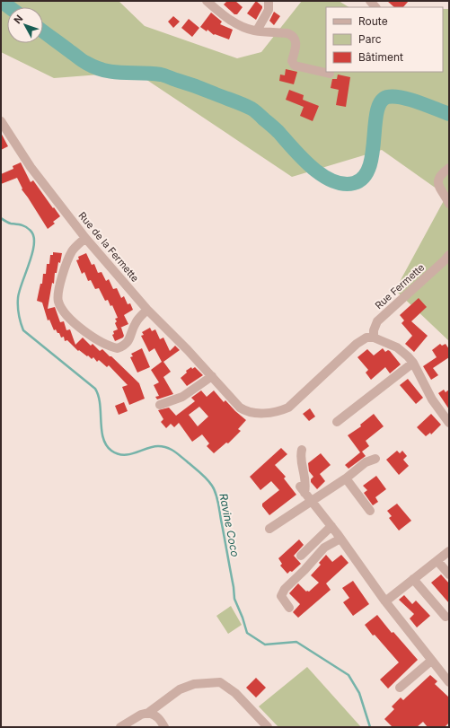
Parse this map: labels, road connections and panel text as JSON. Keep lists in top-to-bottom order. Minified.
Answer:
{"streets":{"street":["Rue de la Fermette","Rue Fermette"]},"crossings":[["Rue de la Fermette","Rue Fermette"]],"water":["Ravine Coco"],"legend":["Route","Parc","Bâtiment"],"north":"top left"}
